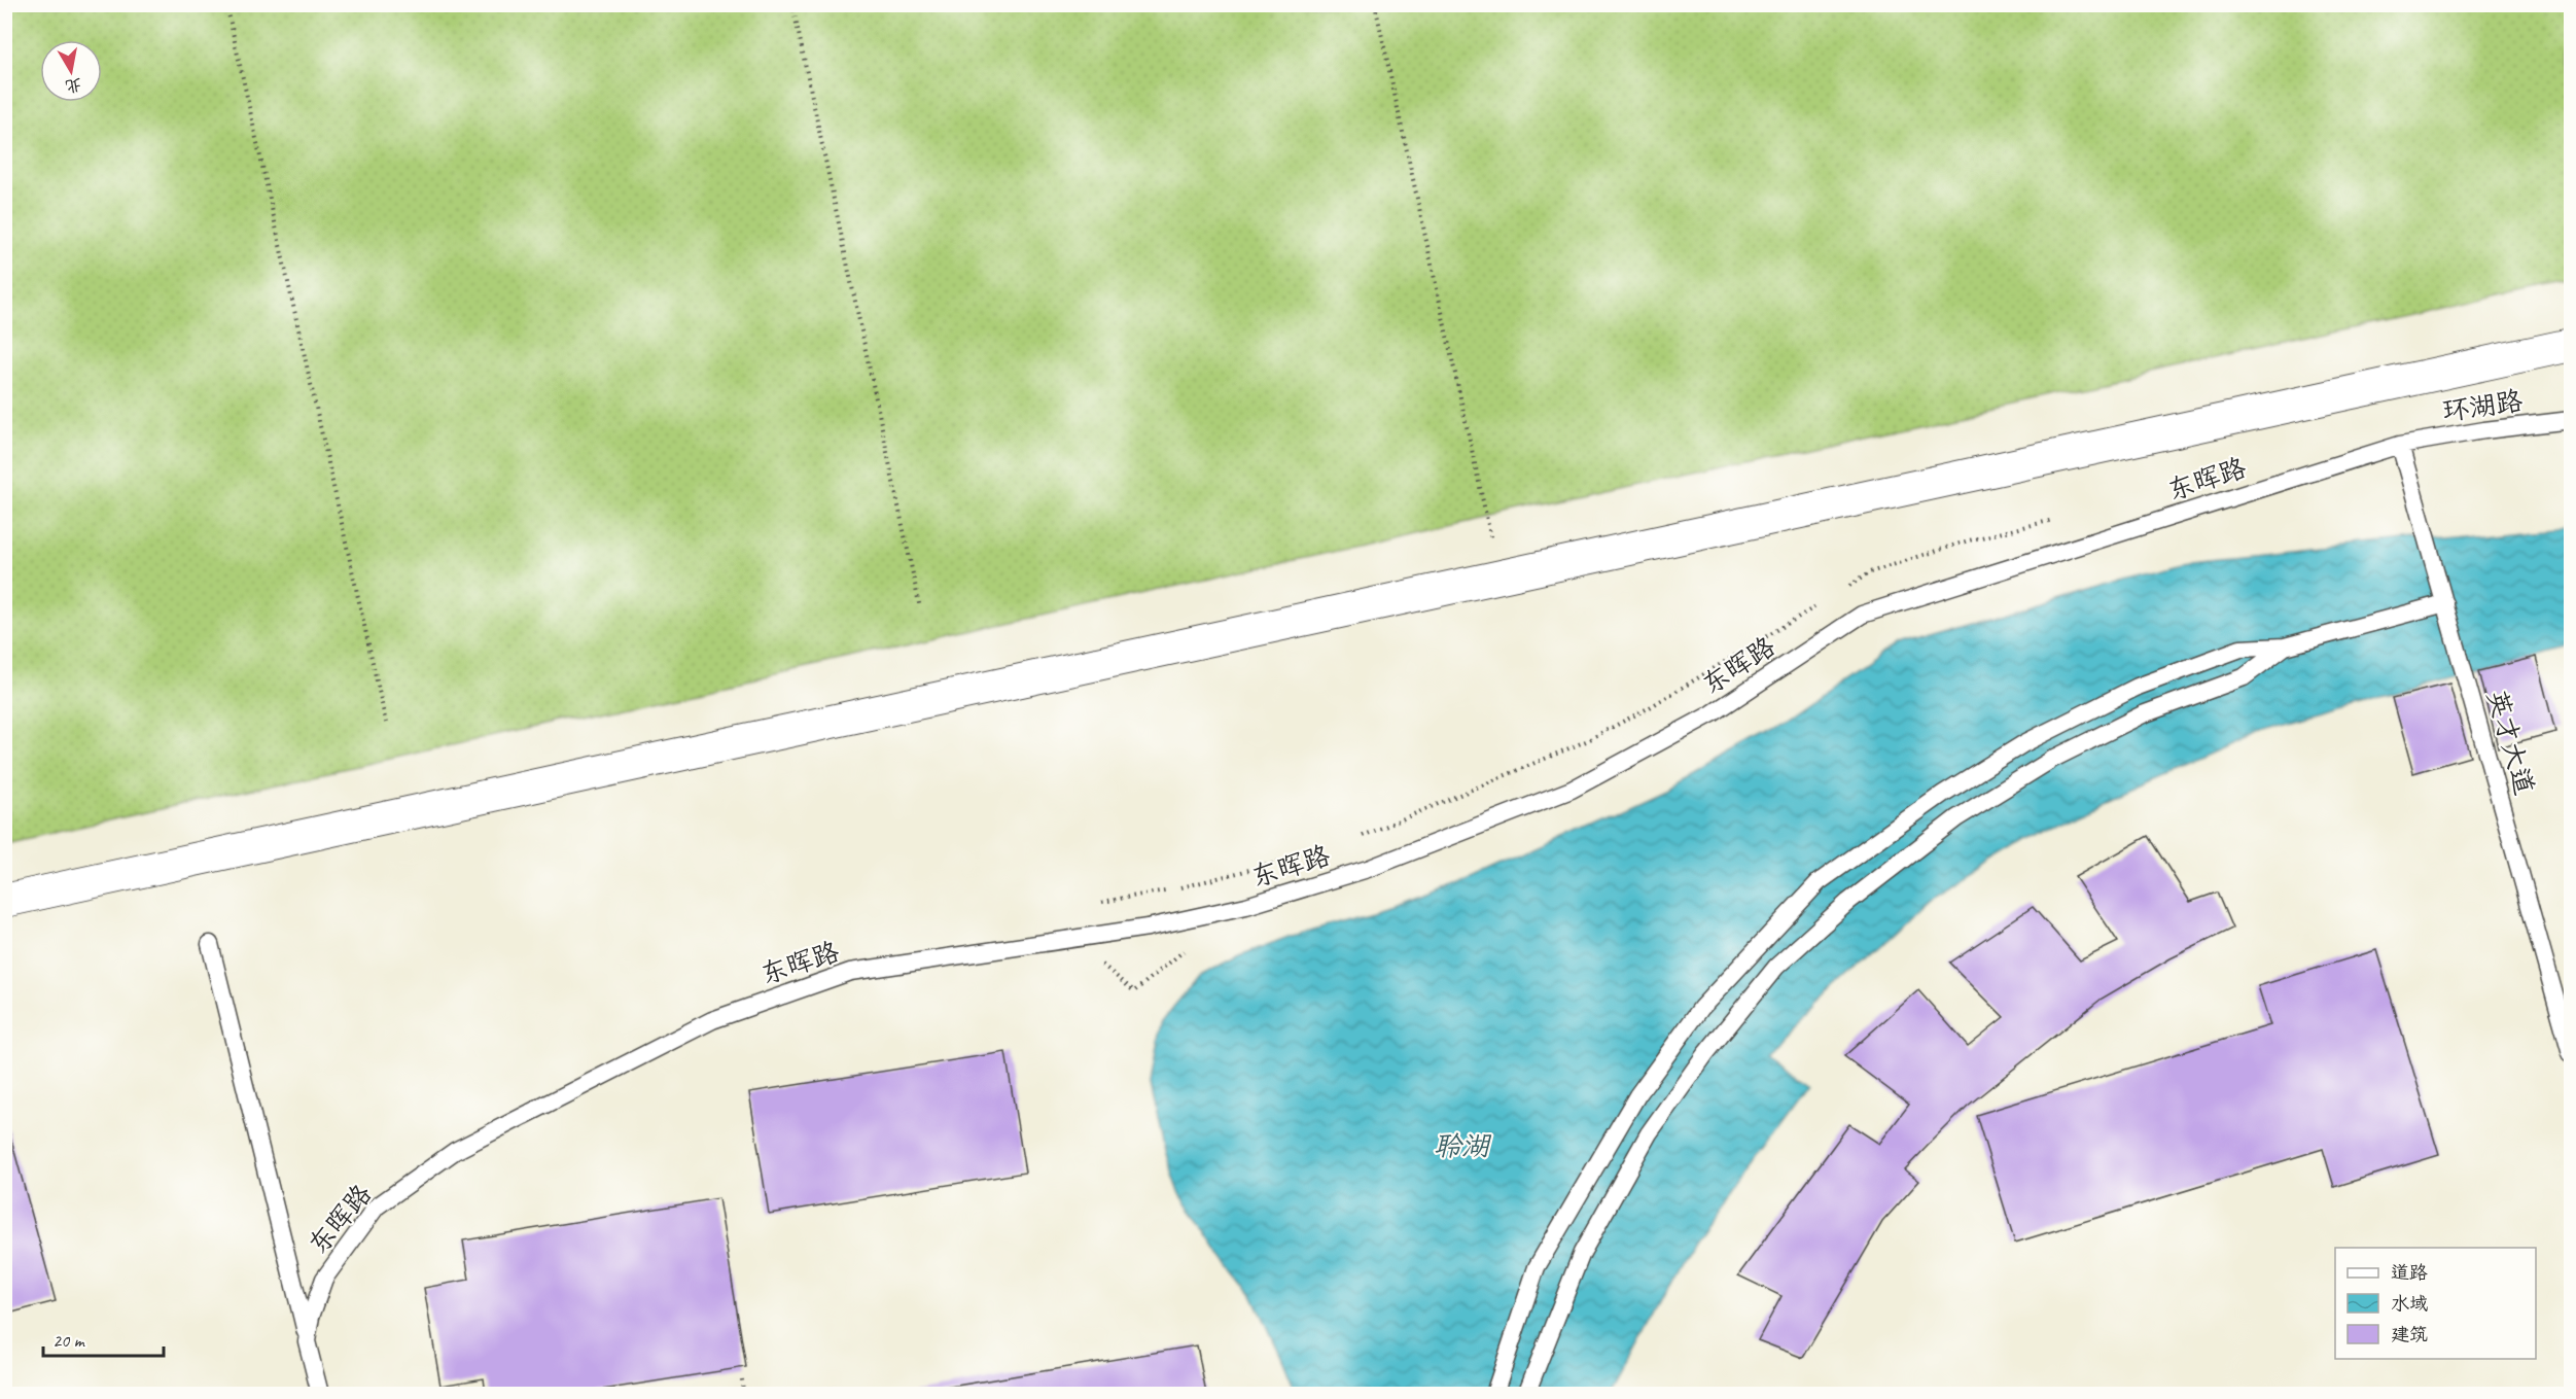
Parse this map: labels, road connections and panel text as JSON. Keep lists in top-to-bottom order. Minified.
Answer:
{"streets":{"lane":["环湖路","东晖路","英才大道"]},"crossings":[["环湖路","东晖路"],["环湖路","英才大道"],["东晖路","英才大道"]],"water":["聆湖"],"legend":["道路","水域","建筑"],"scale_bar":"20 m","north":"bottom"}
